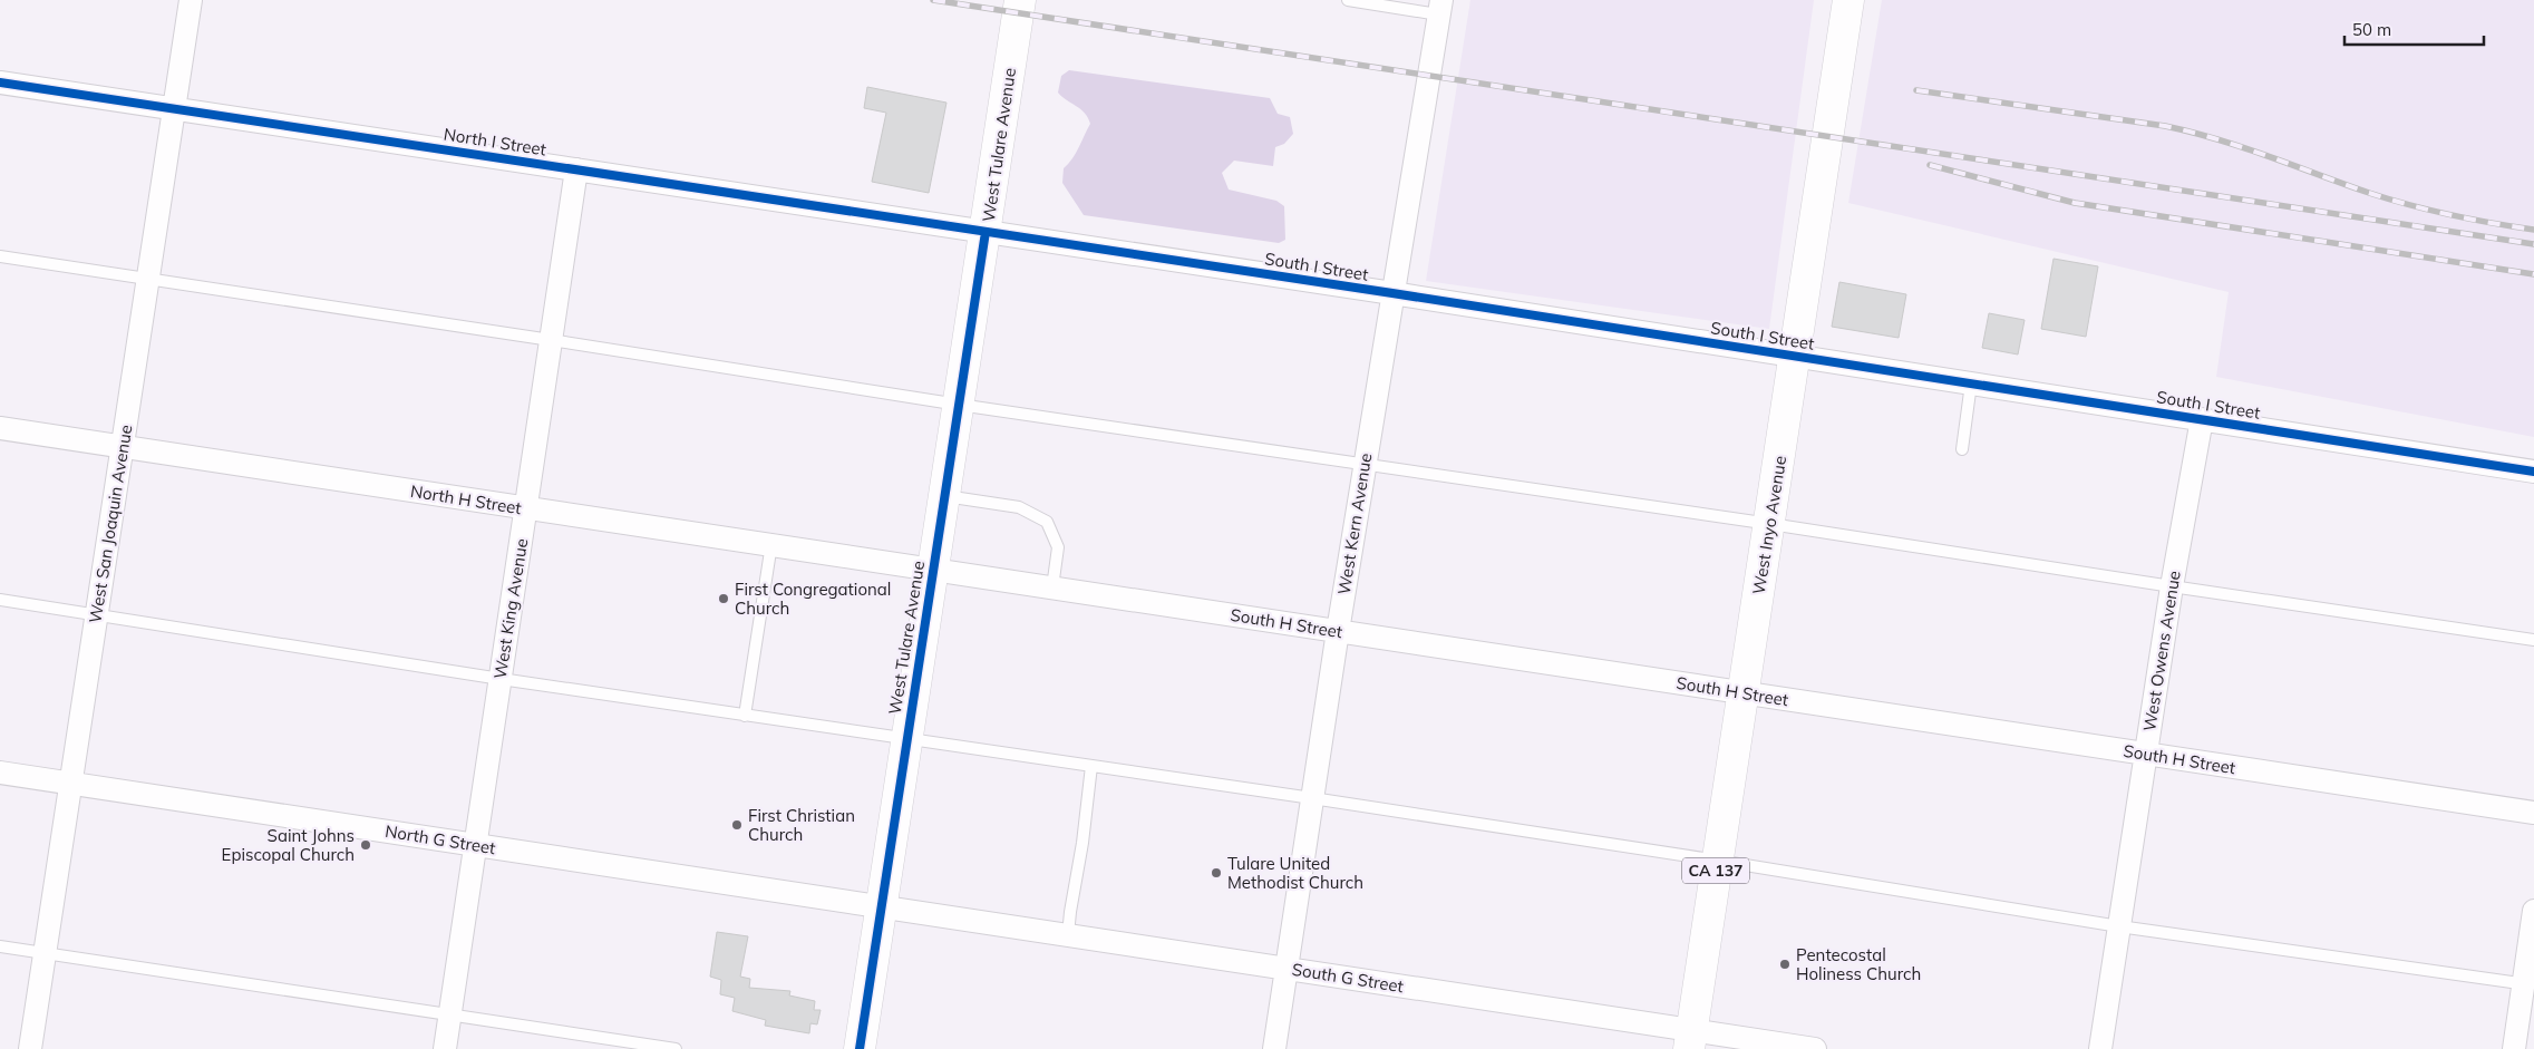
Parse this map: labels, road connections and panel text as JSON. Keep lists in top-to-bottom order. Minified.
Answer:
{"streets":{"main road":["West Tulare Avenue","West Inyo Avenue","CA 137"],"street":["North I Street","South I Street","North H Street","West San Joaquin Avenue","West Kern Avenue","West King Avenue","South H Street","West Owens Avenue","North G Street","South G Street"]},"crossings":[["North I Street","West Tulare Avenue"],["North I Street","South I Street"],["North I Street","West San Joaquin Avenue"],["North I Street","West King Avenue"],["West Tulare Avenue","South I Street"],["West Tulare Avenue","North H Street"],["West Tulare Avenue","South H Street"],["West Tulare Avenue","North G Street"],["West Tulare Avenue","South G Street"],["South I Street","West Kern Avenue"],["South I Street","West Inyo Avenue"],["South I Street","West Owens Avenue"],["North H Street","West San Joaquin Avenue"],["North H Street","West King Avenue"],["North H Street","South H Street"],["West San Joaquin Avenue","North G Street"],["West Kern Avenue","South H Street"],["West Kern Avenue","South G Street"],["West Inyo Avenue","South H Street"],["West Inyo Avenue","South G Street"],["West King Avenue","North G Street"],["South H Street","West Owens Avenue"],["North G Street","South G Street"]],"places":["First Congregational Church","First Christian Church","Saint Johns Episcopal Church","Tulare United Methodist Church","Pentecostal Holiness Church"],"scale_bar":"50 m"}
